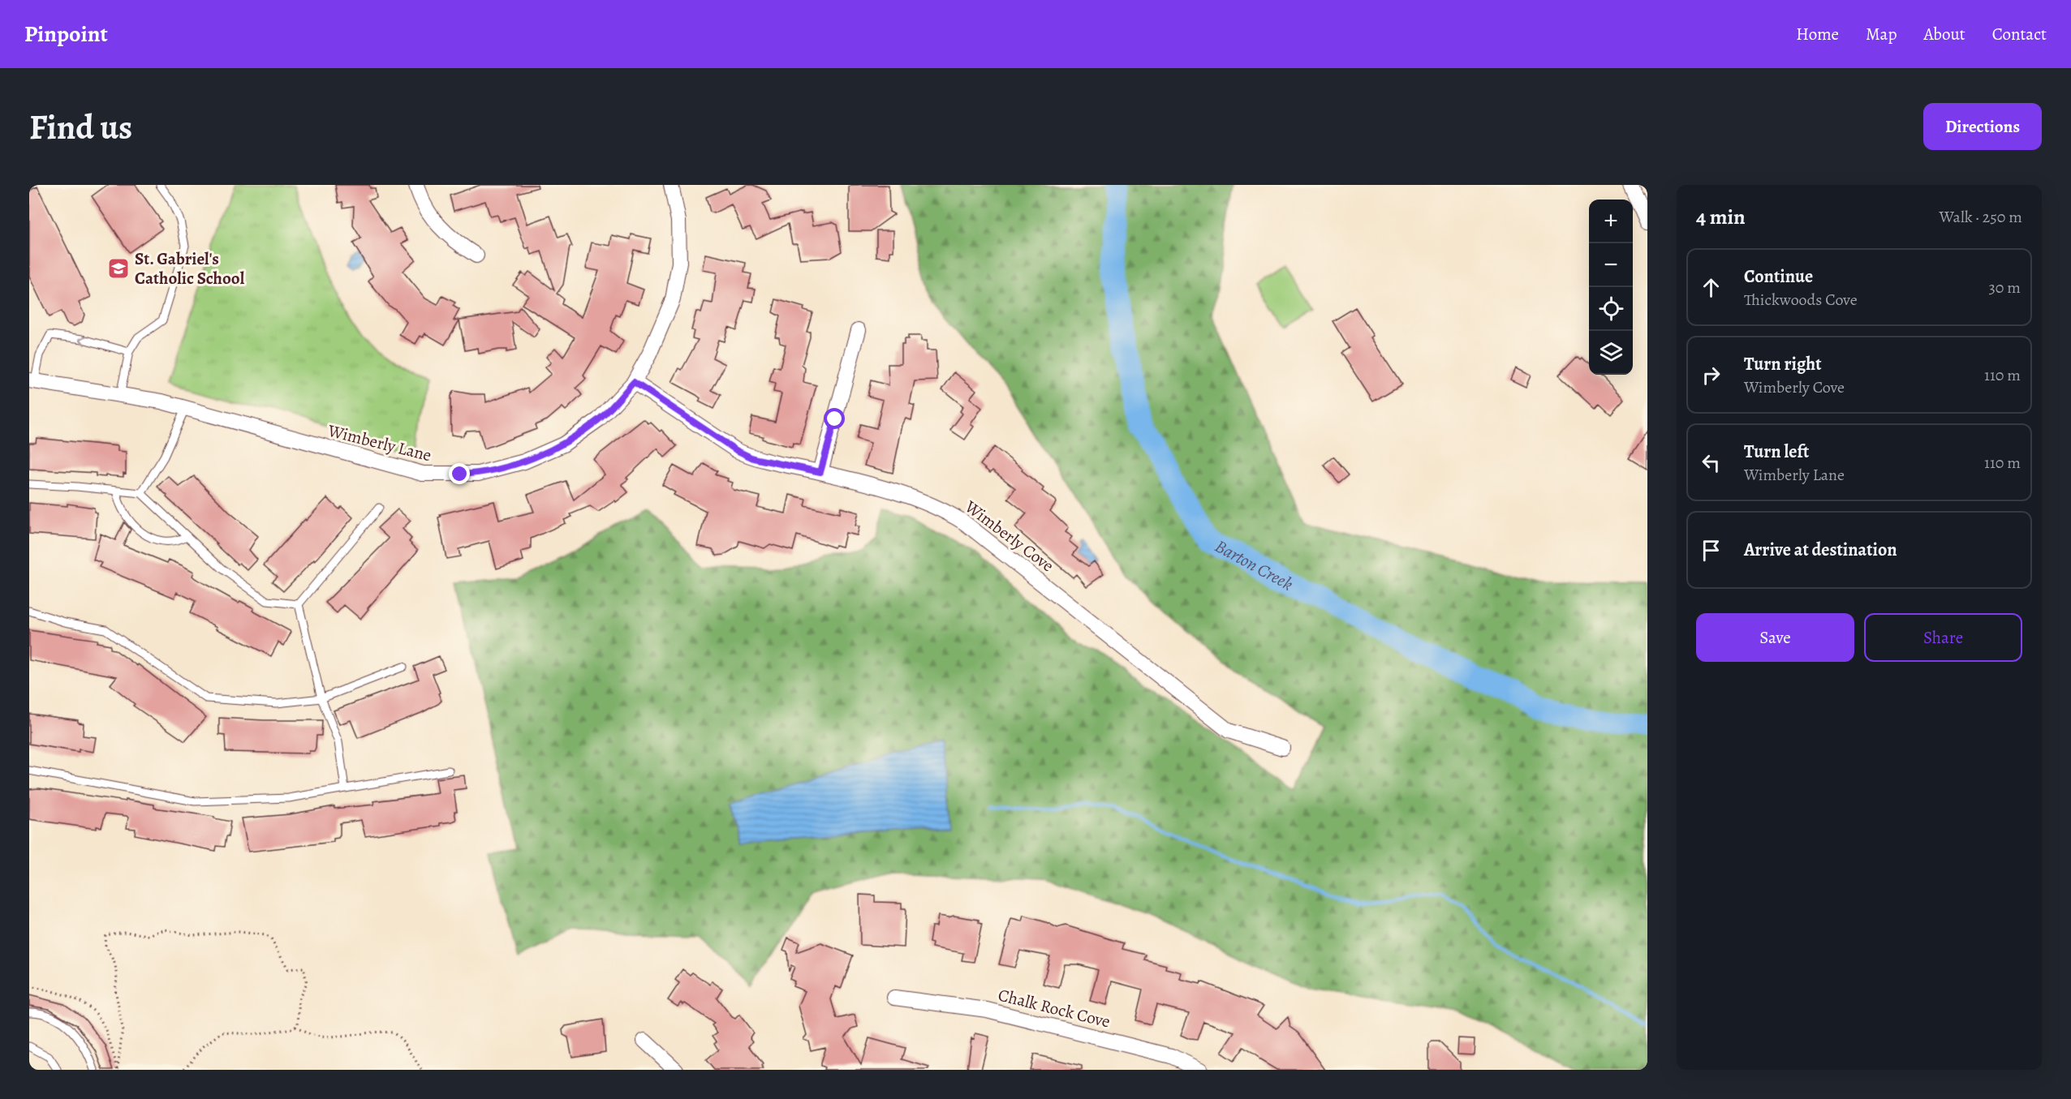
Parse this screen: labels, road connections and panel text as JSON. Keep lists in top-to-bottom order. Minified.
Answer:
{"streets":{"street":["Wimberly Lane","Wimberly Cove","Chalk Rock Cove"]},"crossings":[["Wimberly Lane","Wimberly Cove"]],"water":["Barton Creek"],"places":{"school or university":["St. Gabriel's Catholic School"]},"page":{"header":"Pinpoint","nav":["Home","Map","About","Contact"],"buttons":["Directions",["Save","Share"]],"title":"Find us","heading":["4 min","Walk · 250 m"],"map_buttons":["+","−"],"list":[["Continue","Thickwoods Cove","30 m"],["Turn right","Wimberly Cove","110 m"],["Turn left","Wimberly Lane","110 m"],"Arrive at destination"]}}
